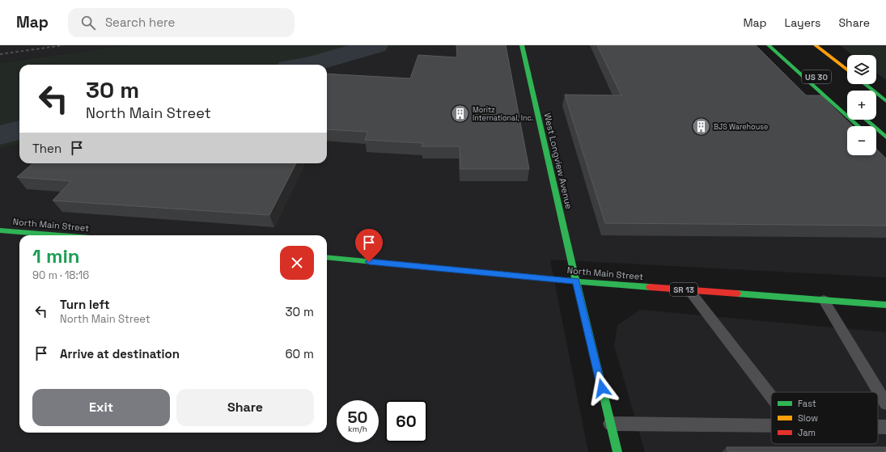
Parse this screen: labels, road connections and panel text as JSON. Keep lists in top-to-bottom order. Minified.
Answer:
{"streets":{"main road":["US 30","West Longview Avenue","North Main Street","SR 13"]},"crossings":[["West Longview Avenue","North Main Street"]],"places":{"building":["Moritz International, Inc.","BJS Warehouse"]},"legend":["Fast","Slow","Jam"],"page":{"header":"Map","search":"Search here","nav":["Map","Layers","Share"],"map_buttons":["+","−"],"turn":["30 m","North Main Street"],"then":"Then","heading":["1 min","90 m · 18:16"],"list":[{"name":"Turn left","note":"North Main Street","value":"30 m"},{"name":"Arrive at destination","value":"60 m"}],"buttons":["Exit","Share"],"speed":"50 km/h","limit":"60"}}
